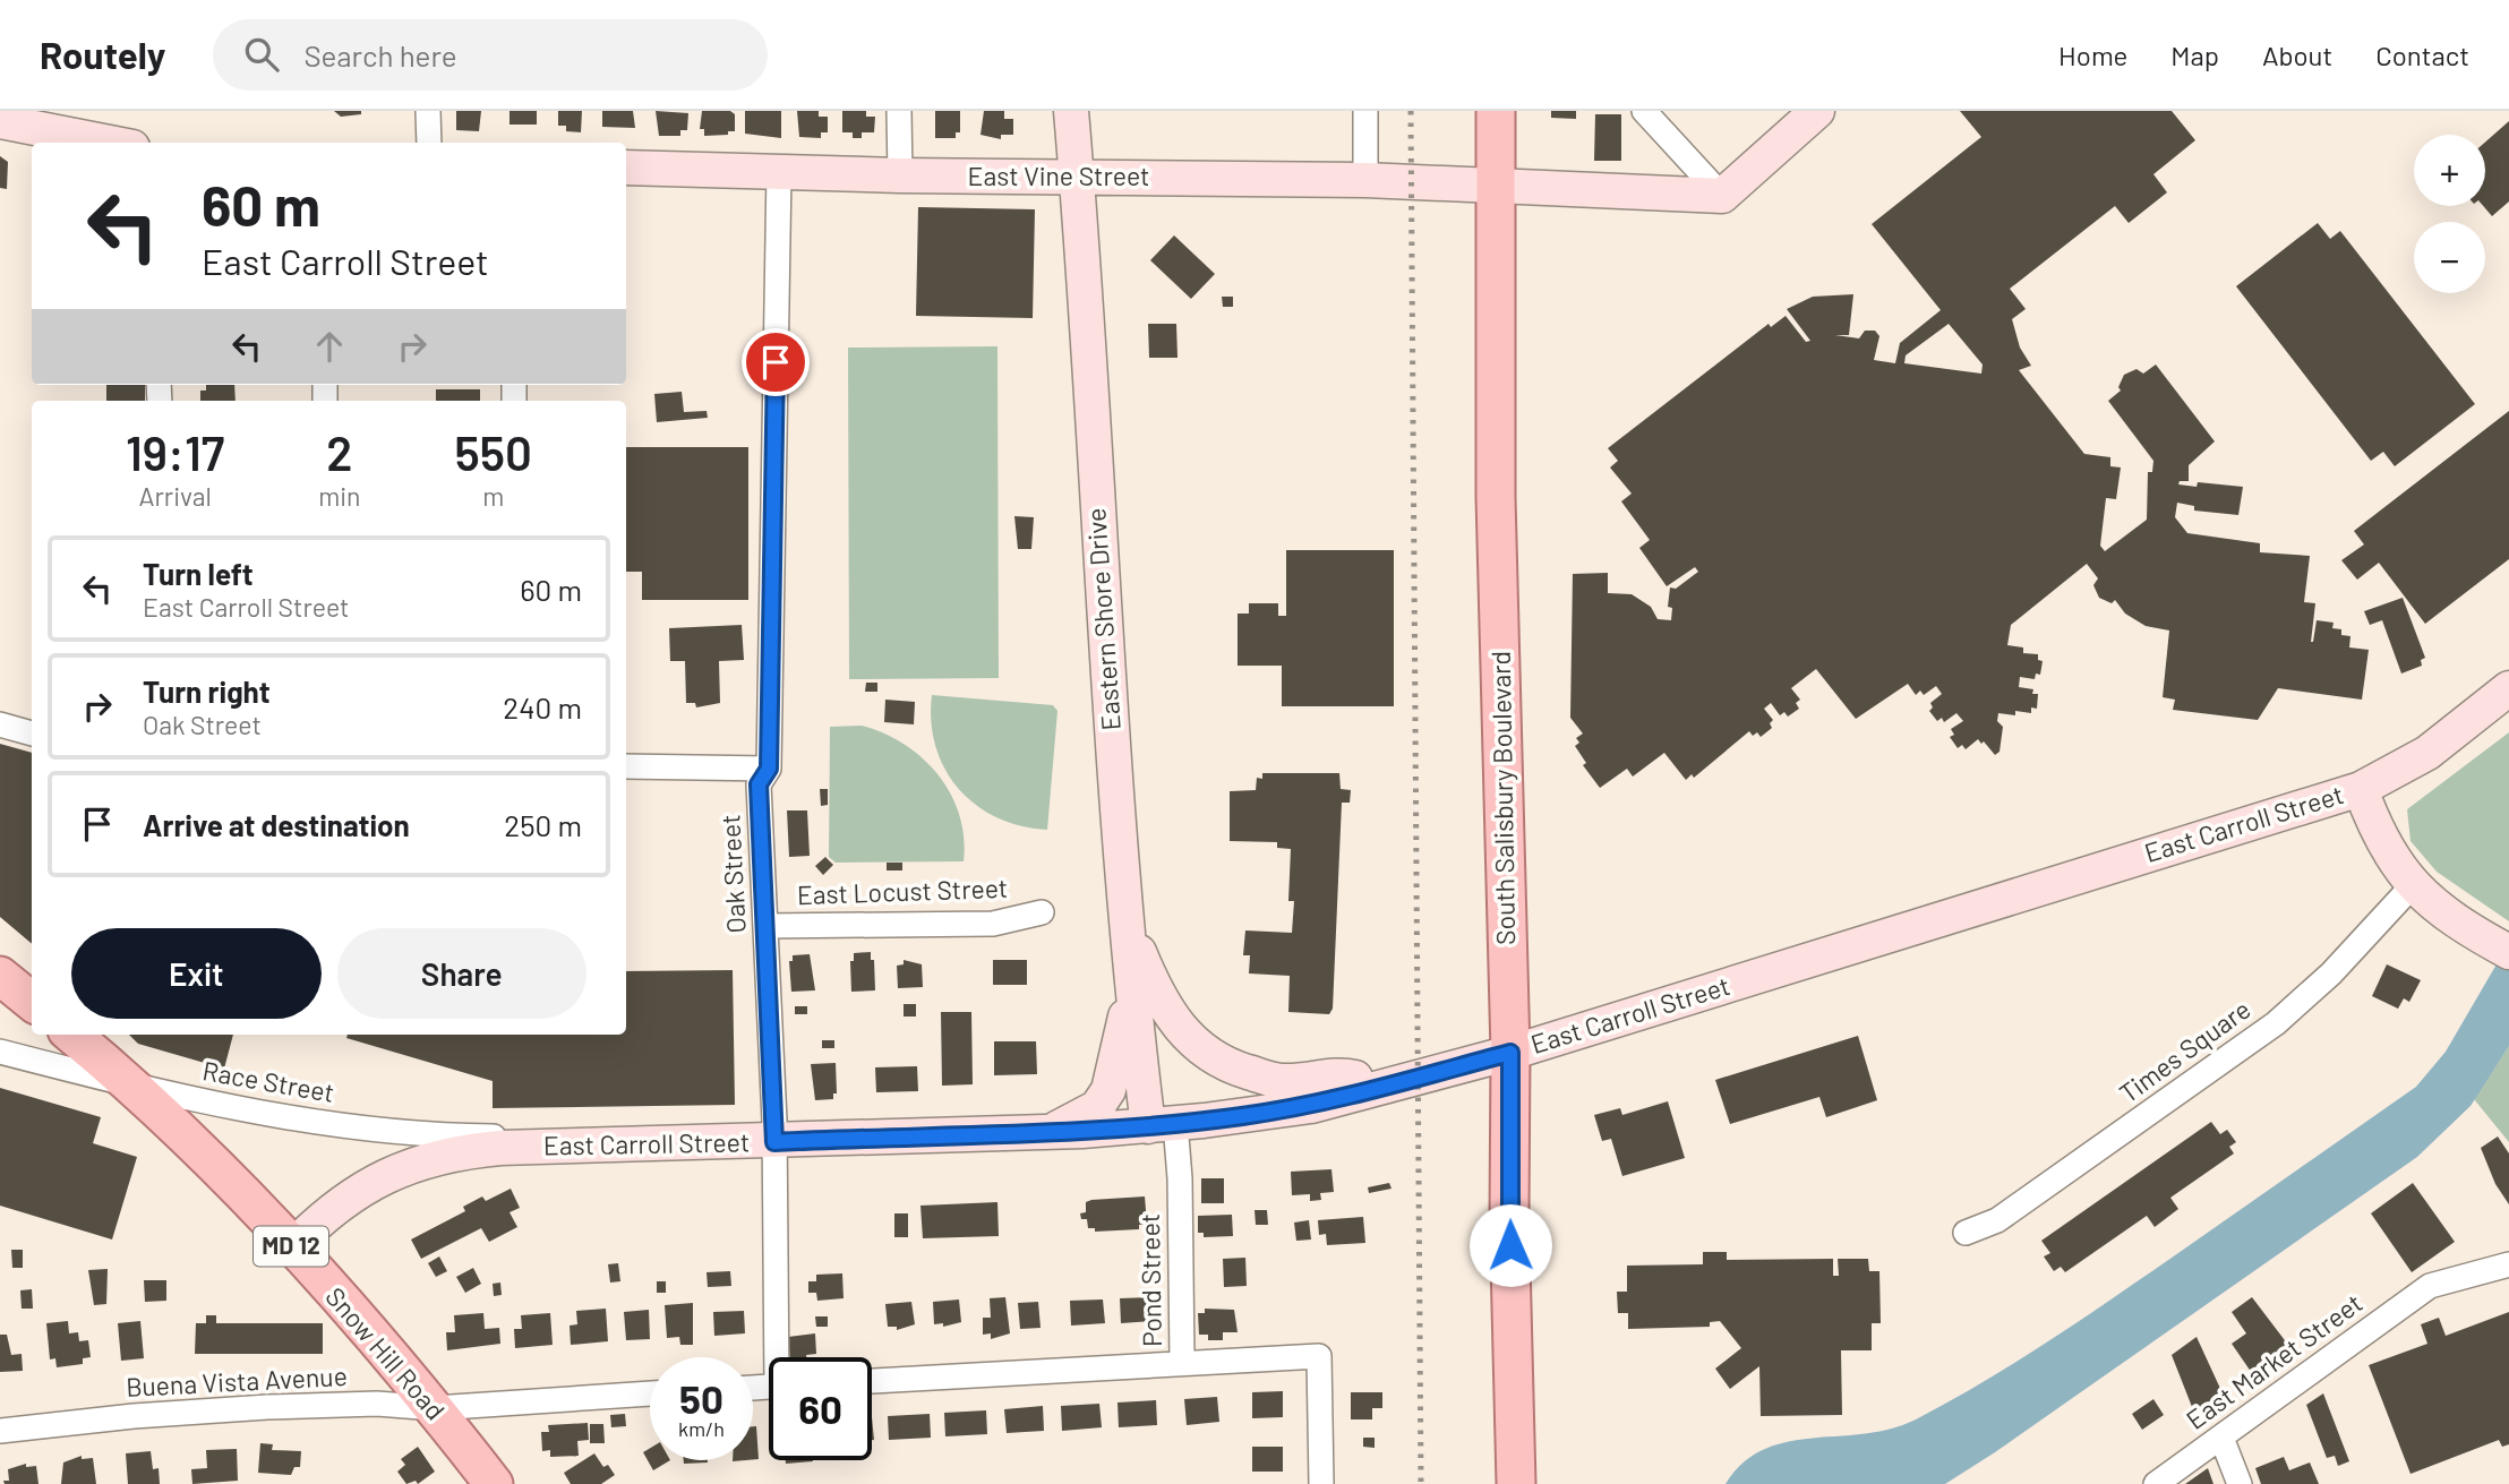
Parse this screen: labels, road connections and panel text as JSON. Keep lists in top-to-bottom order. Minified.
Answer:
{"streets":{"main road":["East Vine Street","Eastern Shore Drive","South Salisbury Boulevard","East Carroll Street","MD 12","Snow Hill Road"],"street":["Oak Street","East Locust Street","Times Square","Race Street","Pond Street","East Market Street","Buena Vista Avenue"]},"crossings":[["East Vine Street","Eastern Shore Drive"],["East Vine Street","South Salisbury Boulevard"],["East Vine Street","Oak Street"],["Eastern Shore Drive","East Carroll Street"],["Eastern Shore Drive","Pond Street"],["South Salisbury Boulevard","East Carroll Street"],["East Carroll Street","Oak Street"],["East Carroll Street","Race Street"],["East Carroll Street","Pond Street"],["East Carroll Street","Snow Hill Road"],["Oak Street","East Locust Street"],["Race Street","Snow Hill Road"],["Snow Hill Road","Buena Vista Avenue"]],"page":{"header":"Routely","search":"Search here","nav":["Home","Map","About","Contact"],"map_buttons":["+","−"],"turn":["60 m","East Carroll Street"],"eta":["19:17","Arrival","2","min","550","m"],"list":[{"name":"Turn left","note":"East Carroll Street","value":"60 m"},{"name":"Turn right","note":"Oak Street","value":"240 m"},{"name":"Arrive at destination","value":"250 m"}],"buttons":["Exit","Share"],"speed":"50 km/h","limit":"60"}}
